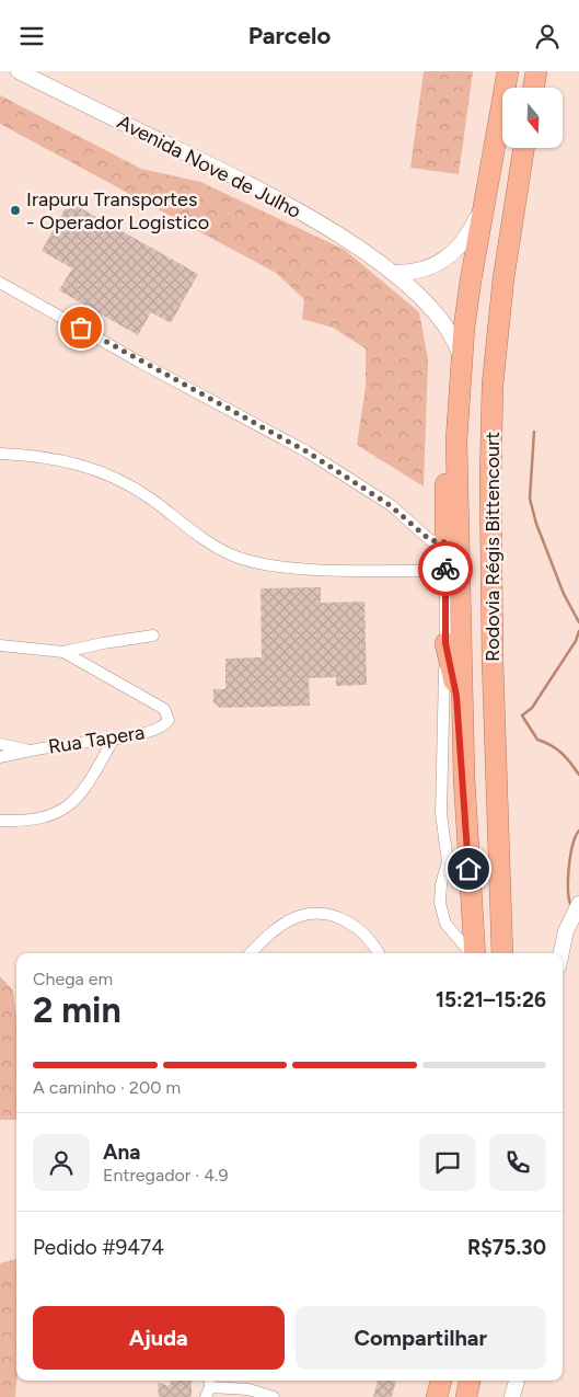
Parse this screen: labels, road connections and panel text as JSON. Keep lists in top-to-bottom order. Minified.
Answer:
{"streets":{"highway":["Rodovia Régis Bittencourt"],"main road":["Avenida Nove de Julho"],"street":["Rua Tapera"]},"crossings":[["Avenida Nove de Julho","Rodovia Régis Bittencourt"]],"places":["Irapuru Transportes - Operador Logistico"],"north":"bottom","page":{"header":"Parcelo","heading":["2 min","Chega em","15:21–15:26"],"panel":["Ana","Entregador · 4.9","Pedido #9474","R$75.30"],"bar":"A caminho · 200 m","buttons":["Ajuda","Compartilhar"]}}
